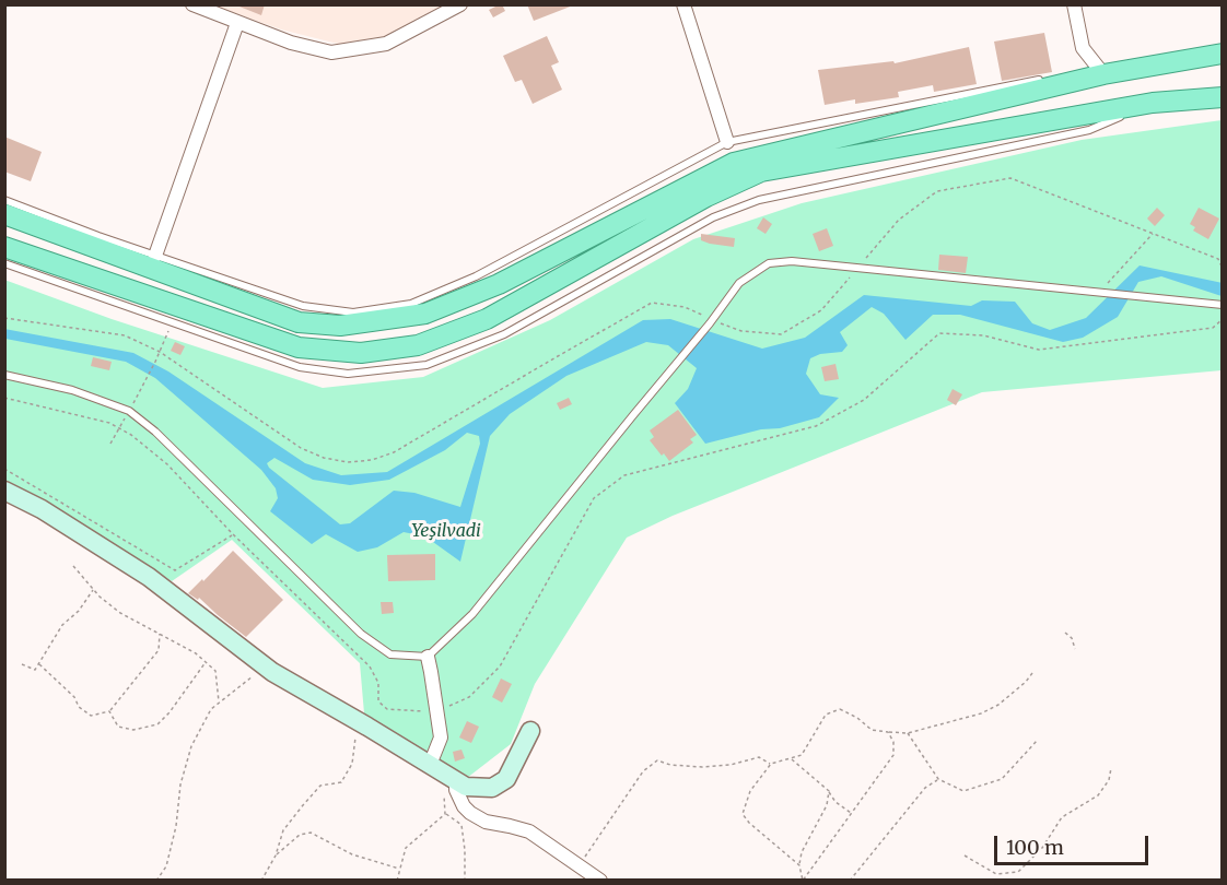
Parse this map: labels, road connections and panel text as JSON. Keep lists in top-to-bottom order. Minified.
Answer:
{"parks":["Yeşilvadi"],"scale_bar":"100 m"}
